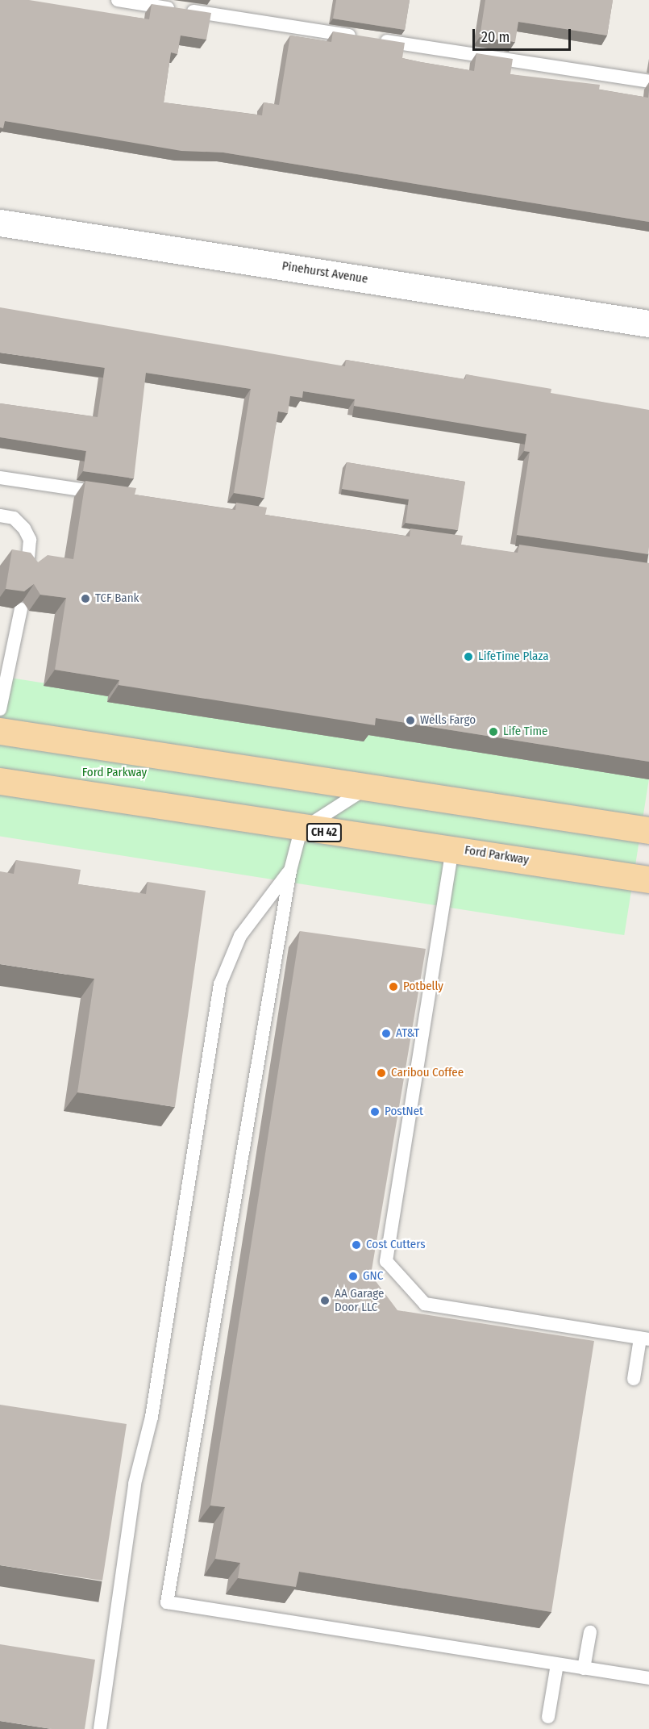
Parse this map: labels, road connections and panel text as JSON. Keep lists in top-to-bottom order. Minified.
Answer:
{"streets":{"main road":["CH 42","Ford Parkway"],"street":["Pinehurst Avenue"]},"parks":["Ford Parkway"],"places":["TCF Bank","LifeTime Plaza","Wells Fargo","Life Time","Potbelly","AT&T","Caribou Coffee","PostNet","Cost Cutters","GNC","AA Garage Door LLC"],"scale_bar":"20 m"}
